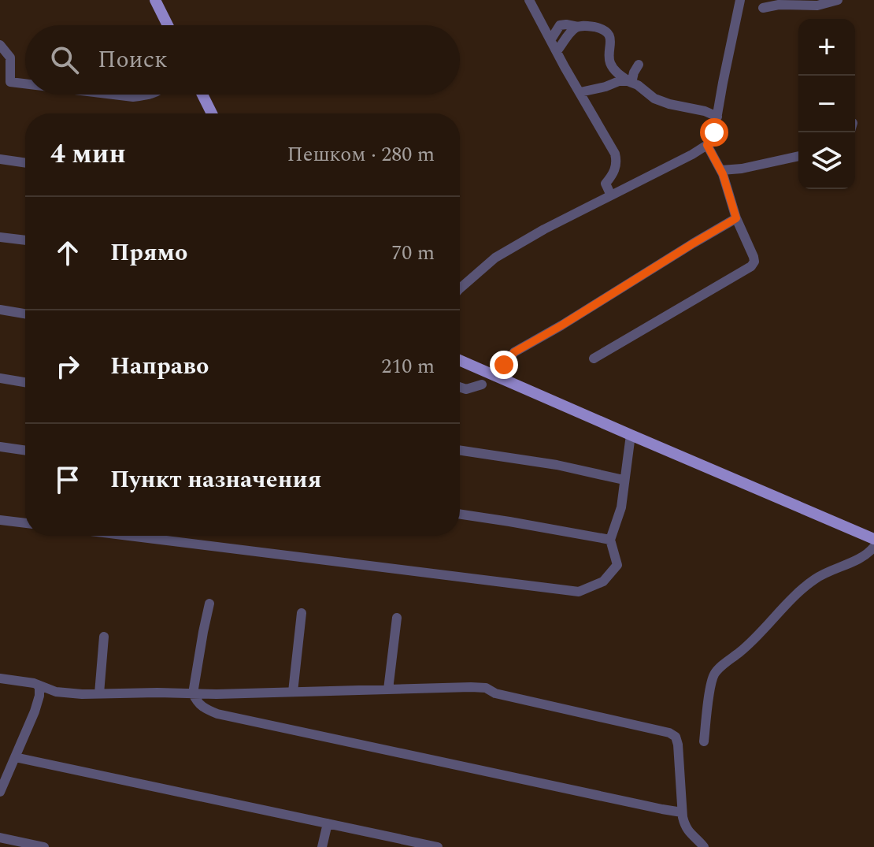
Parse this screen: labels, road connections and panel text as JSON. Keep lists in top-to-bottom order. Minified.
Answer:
{"page":{"map_buttons":["+","−"],"search":"Поиск","heading":["4 мин","Пешком · 280 m"],"list":[["Прямо","70 m"],["Направо","210 m"],"Пункт назначения"]}}
